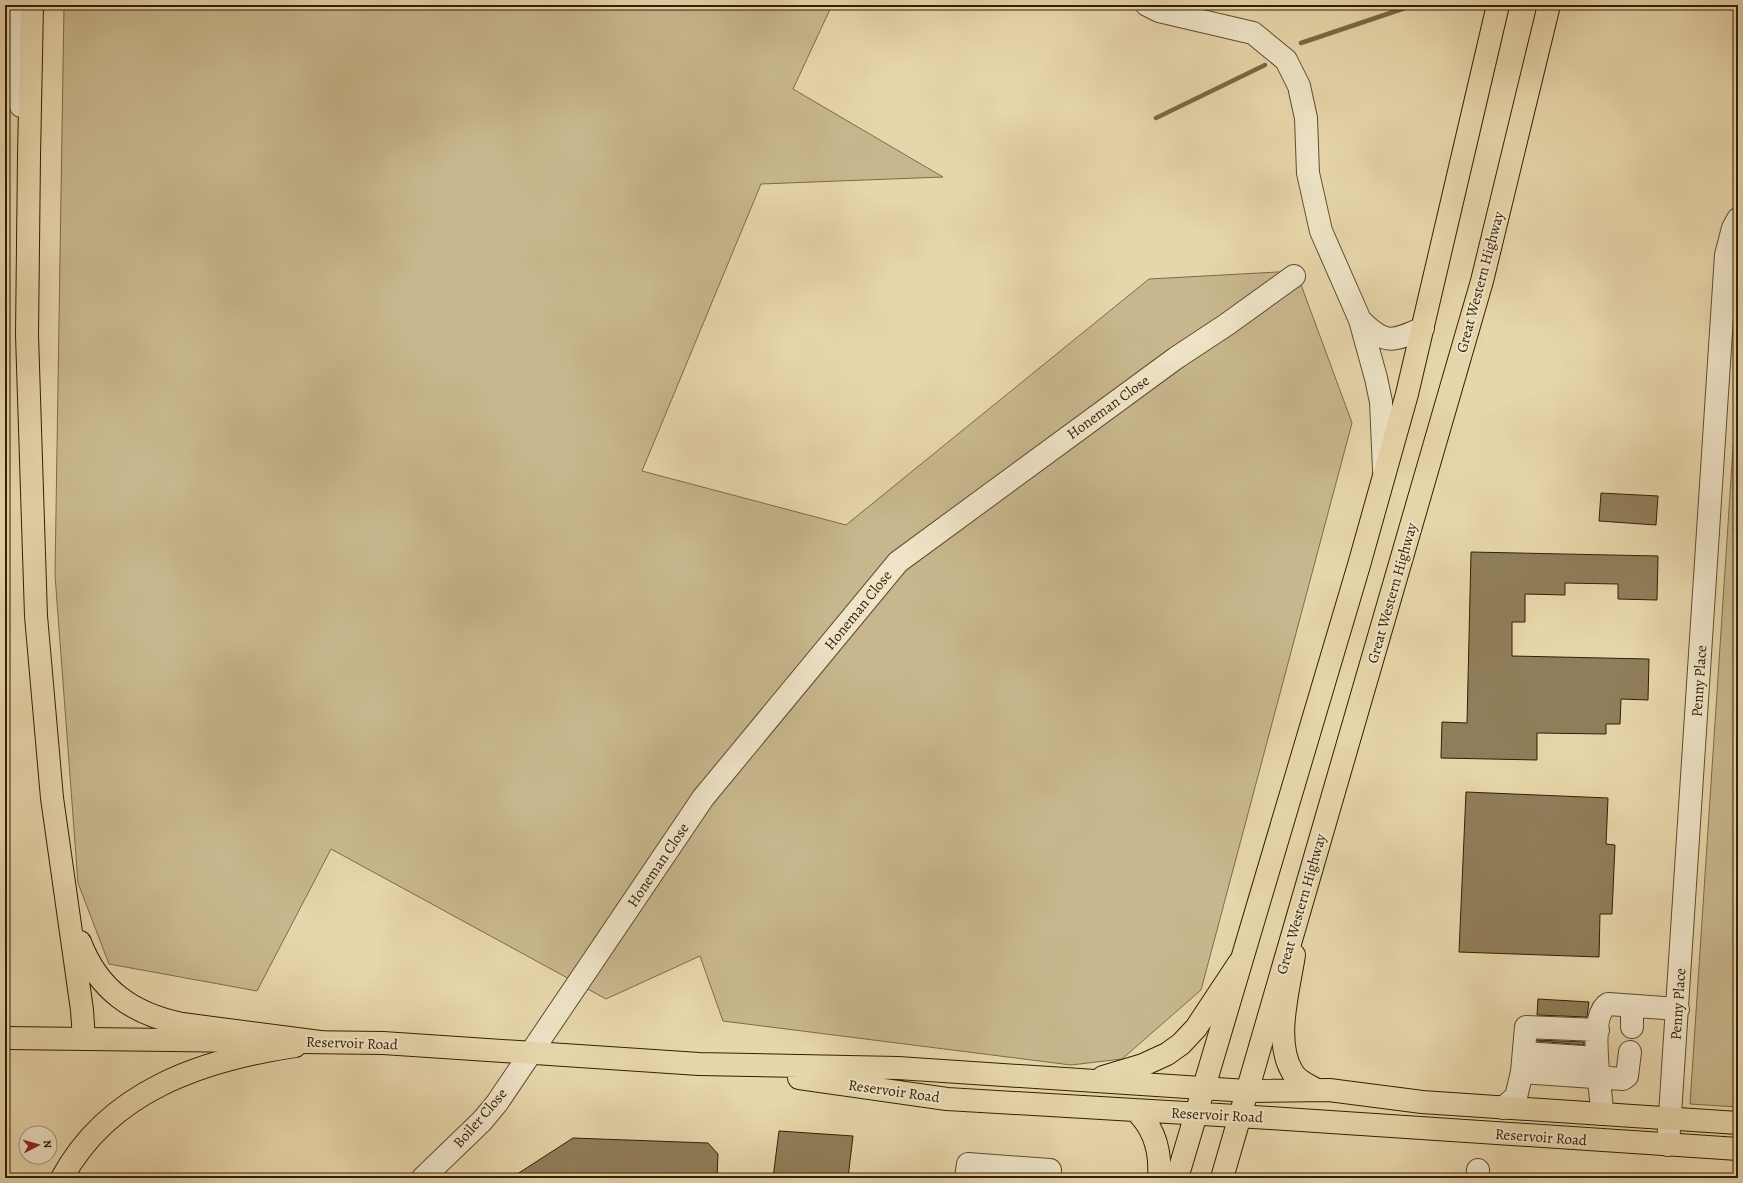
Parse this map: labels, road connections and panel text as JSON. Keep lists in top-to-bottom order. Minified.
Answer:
{"streets":{"main road":["Great Western Highway","Reservoir Road"],"street":["Honeman Close","Penny Place","Boiler Close"]},"crossings":[["Great Western Highway","Reservoir Road"],["Honeman Close","Reservoir Road"],["Honeman Close","Boiler Close"],["Penny Place","Reservoir Road"],["Reservoir Road","Boiler Close"]],"north":"right"}
